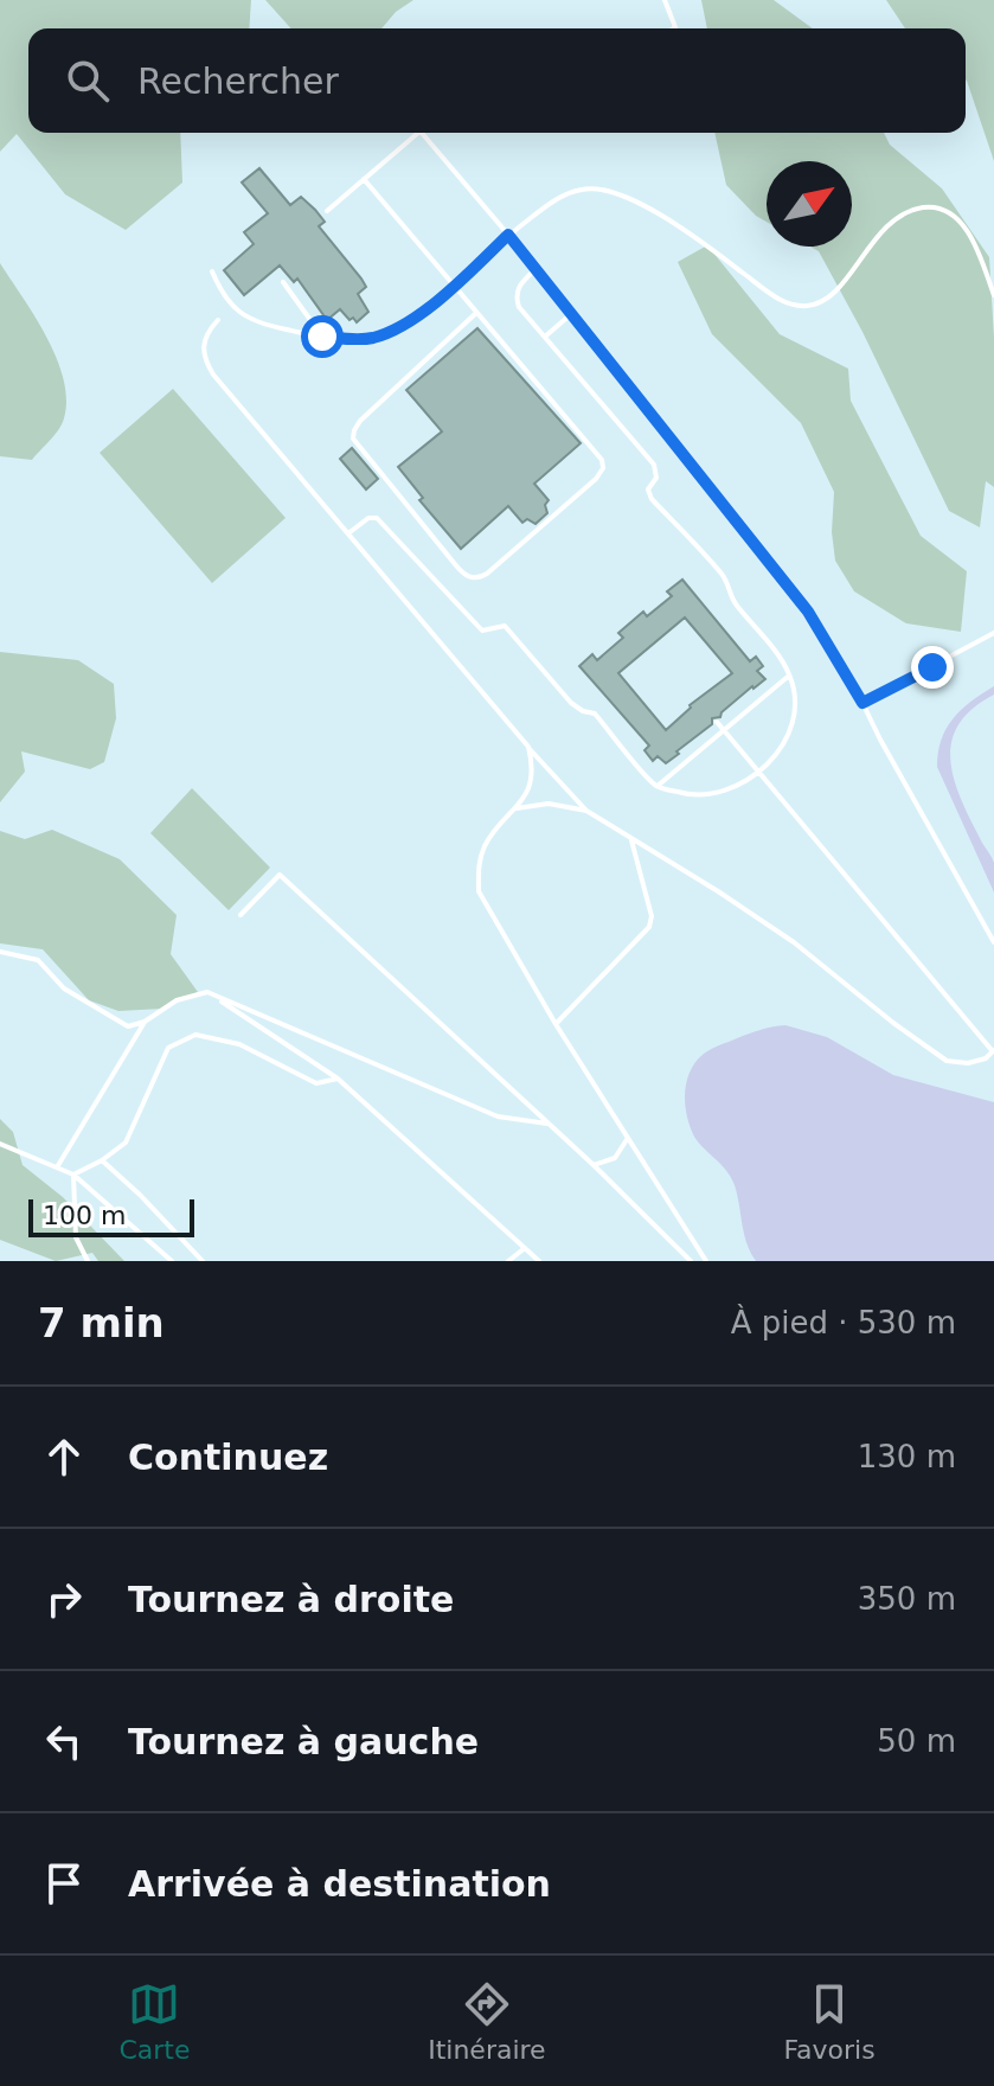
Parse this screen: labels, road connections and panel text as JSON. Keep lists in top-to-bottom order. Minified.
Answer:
{"scale_bar":"100 m","north":"top right","page":{"search":"Rechercher","scale":"100 m","heading":["7 min","À pied · 530 m"],"list":[["Continuez","130 m"],["Tournez à droite","350 m"],["Tournez à gauche","50 m"],"Arrivée à destination"],"nav":["Carte","Itinéraire","Favoris"]}}
